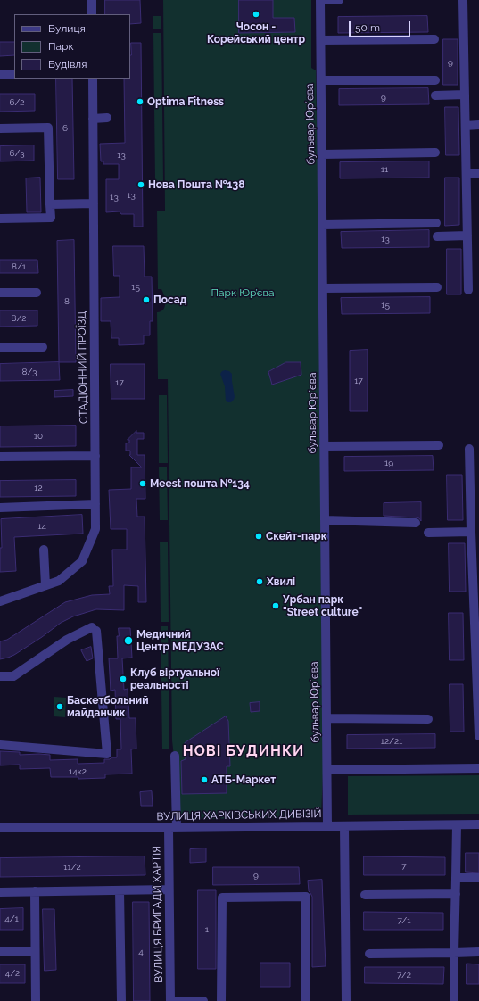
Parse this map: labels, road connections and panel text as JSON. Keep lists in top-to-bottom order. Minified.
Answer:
{"streets":{"street":["бульвар Юрʼєва","СТАДІОННИЙ ПРОЇЗД","ВУЛИЦЯ ХАРКІВСЬКИХ ДИВІЗІЙ","ВУЛИЦЯ БРИГАДИ ХАРТІЯ"]},"crossings":[["бульвар Юрʼєва","ВУЛИЦЯ ХАРКІВСЬКИХ ДИВІЗІЙ"],["ВУЛИЦЯ ХАРКІВСЬКИХ ДИВІЗІЙ","ВУЛИЦЯ БРИГАДИ ХАРТІЯ"]],"districts":["НОВІ БУДИНКИ"],"parks":["Парк Юр’єва"],"places":["Чосон - Корейський центр","Optima Fitness","Нова Пошта №138","Посад","Meest пошта №134","Скейт-парк","Хвилі","Урбан парк \"Street culture\"","Медичний Центр МЕДУЗАС","Клуб віртуальної реальності","Баскетбольний майданчик","АТБ-Маркет"],"house_numbers":["9","9","6/2","6","6/3","13","11","13","13","13","8/1","15","8","15","8/2","8/3","17","17","10","19","12","14","12/21","14к2","7","11/2","9","4/1","7/1","1","4","4/2","7/2"],"legend":["Вулиця","Парк","Будівля"],"scale_bar":"50 m"}
